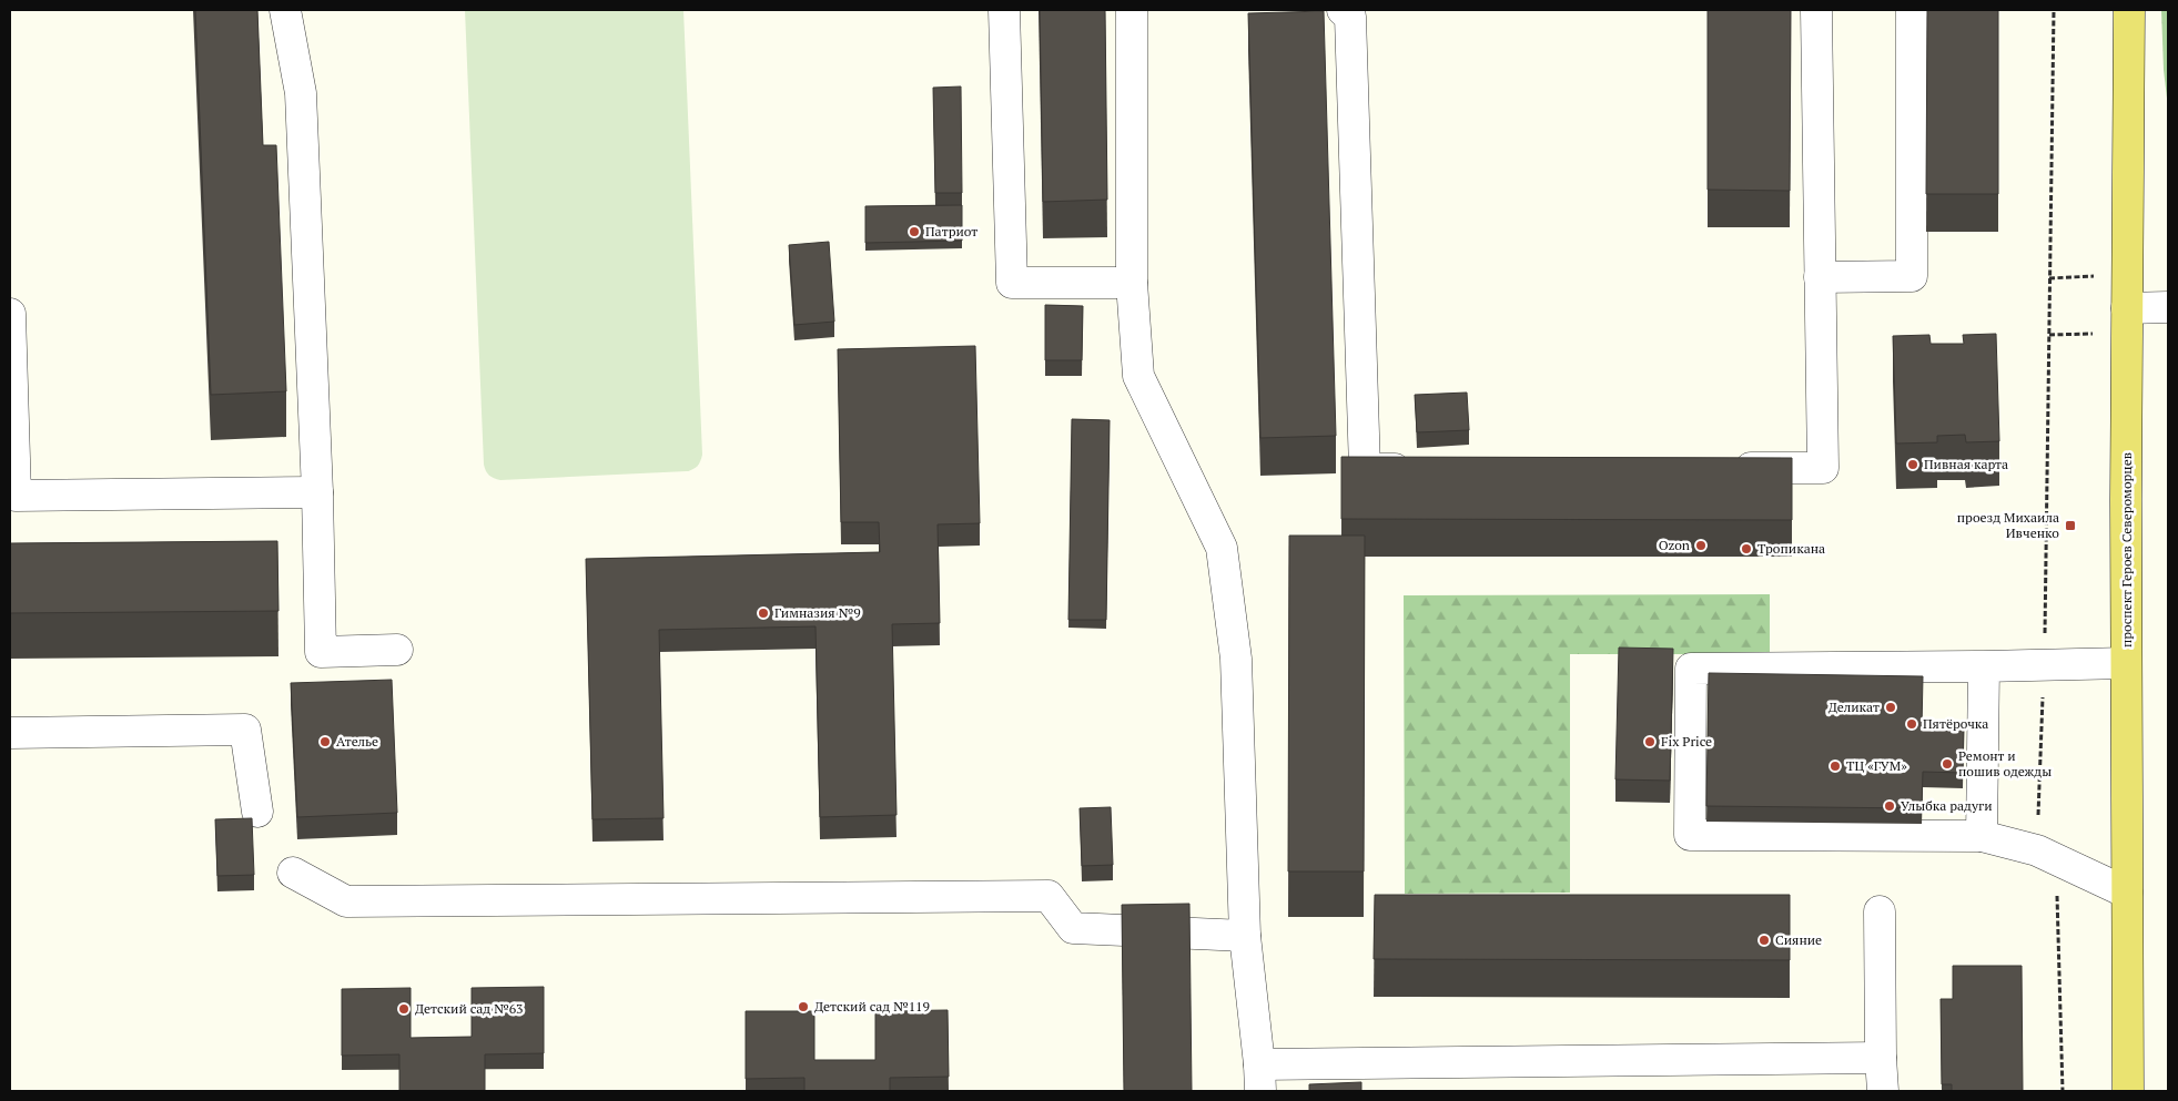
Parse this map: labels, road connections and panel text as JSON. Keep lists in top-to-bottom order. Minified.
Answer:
{"streets":{"main road":["проспект Героев Североморцев"]},"places":{"other":["Патриот","Пивная карта","Ozon","Тропикана","Гимназия №9","Деликат","Пятёрочка","Ателье","Fix Price","Ремонт и пошив одежды","ТЦ «ГУМ»","Улыбка радуги","Сияние","Детский сад №119","Детский сад №63"],"transit":["проезд Михаила Ивченко"]}}
